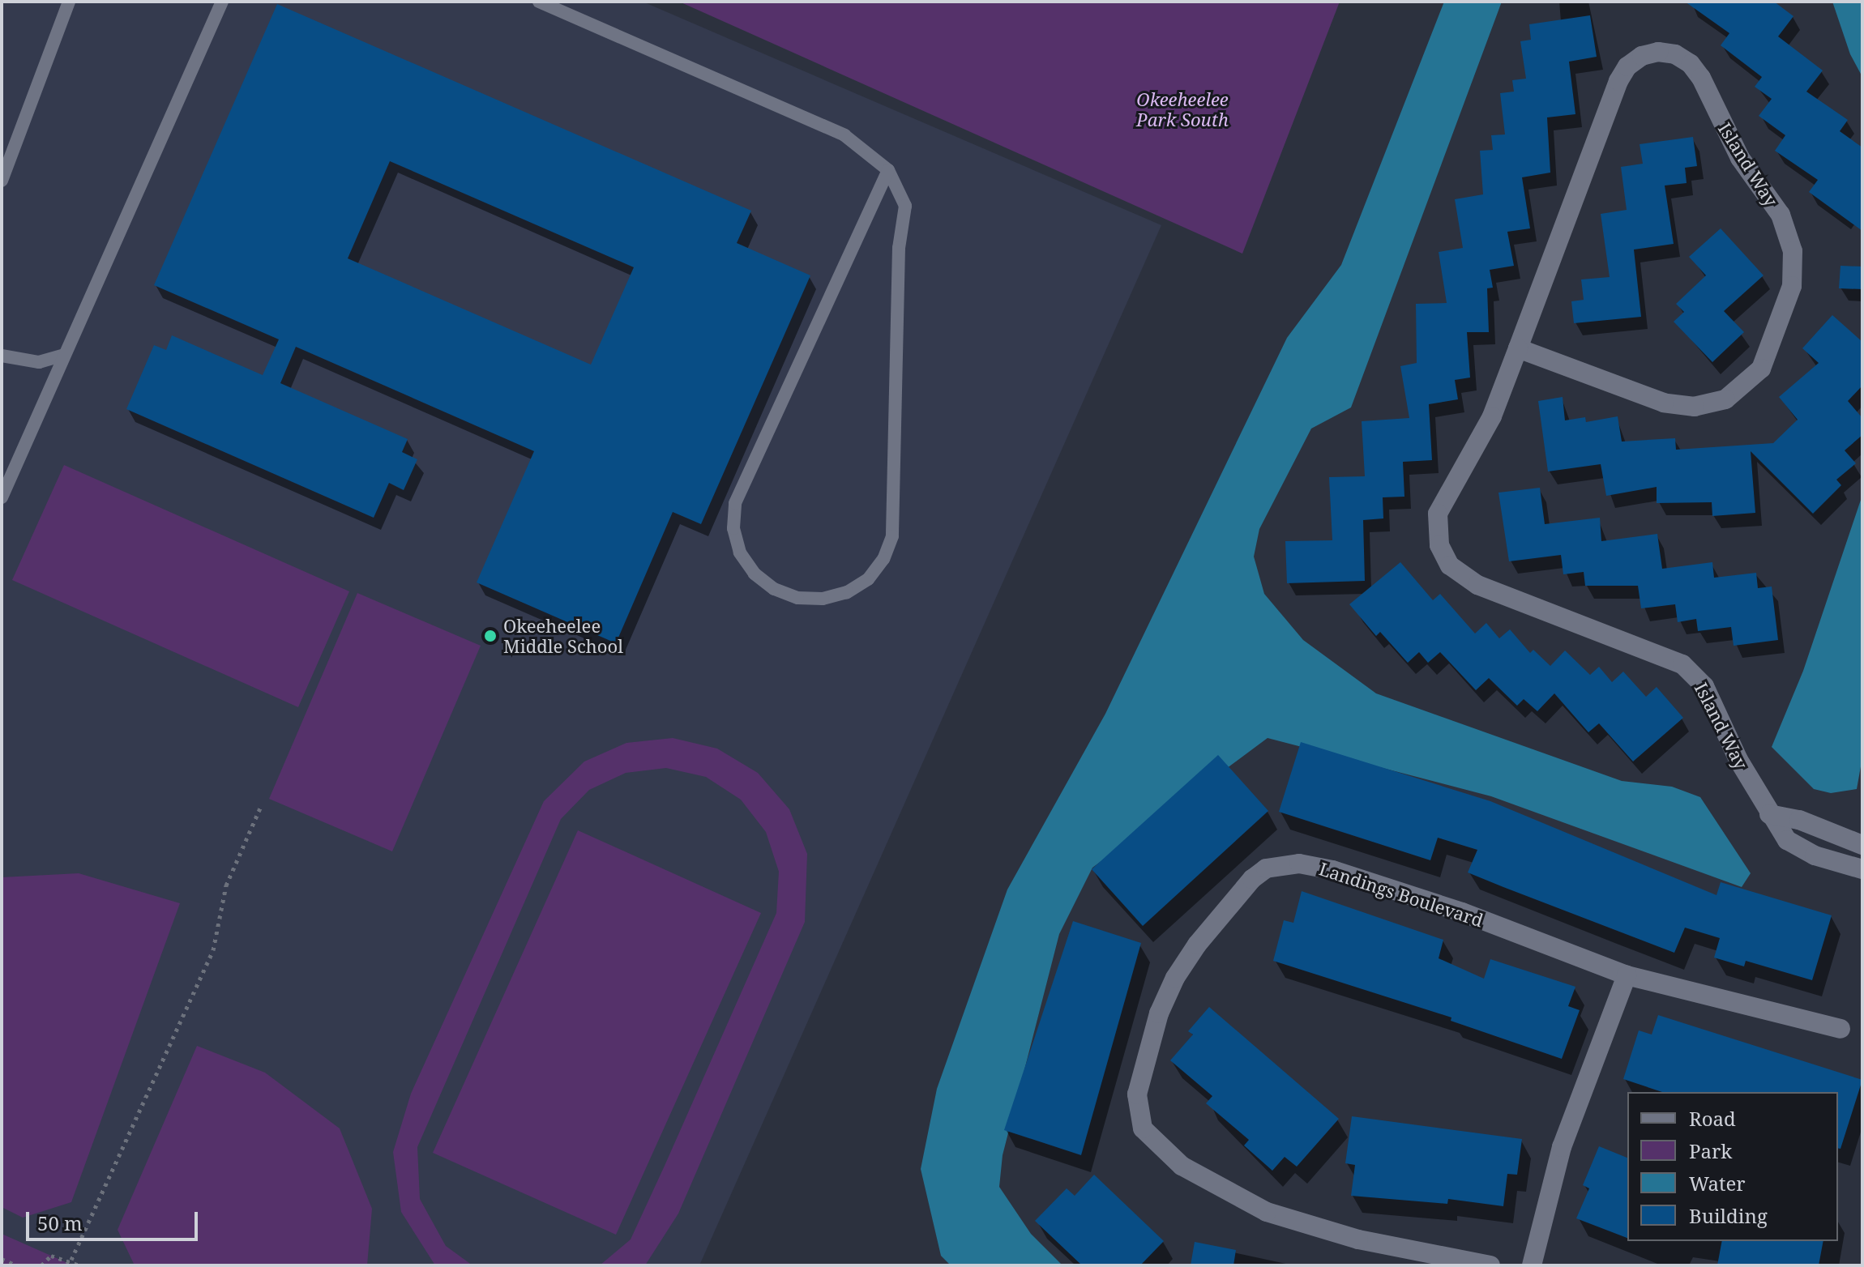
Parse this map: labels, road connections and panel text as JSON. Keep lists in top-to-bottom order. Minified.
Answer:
{"streets":{"street":["Island Way","Landings Boulevard"]},"parks":["Okeeheelee Park South"],"places":["Okeeheelee Middle School"],"legend":["Road","Park","Water","Building"],"scale_bar":"50 m"}
